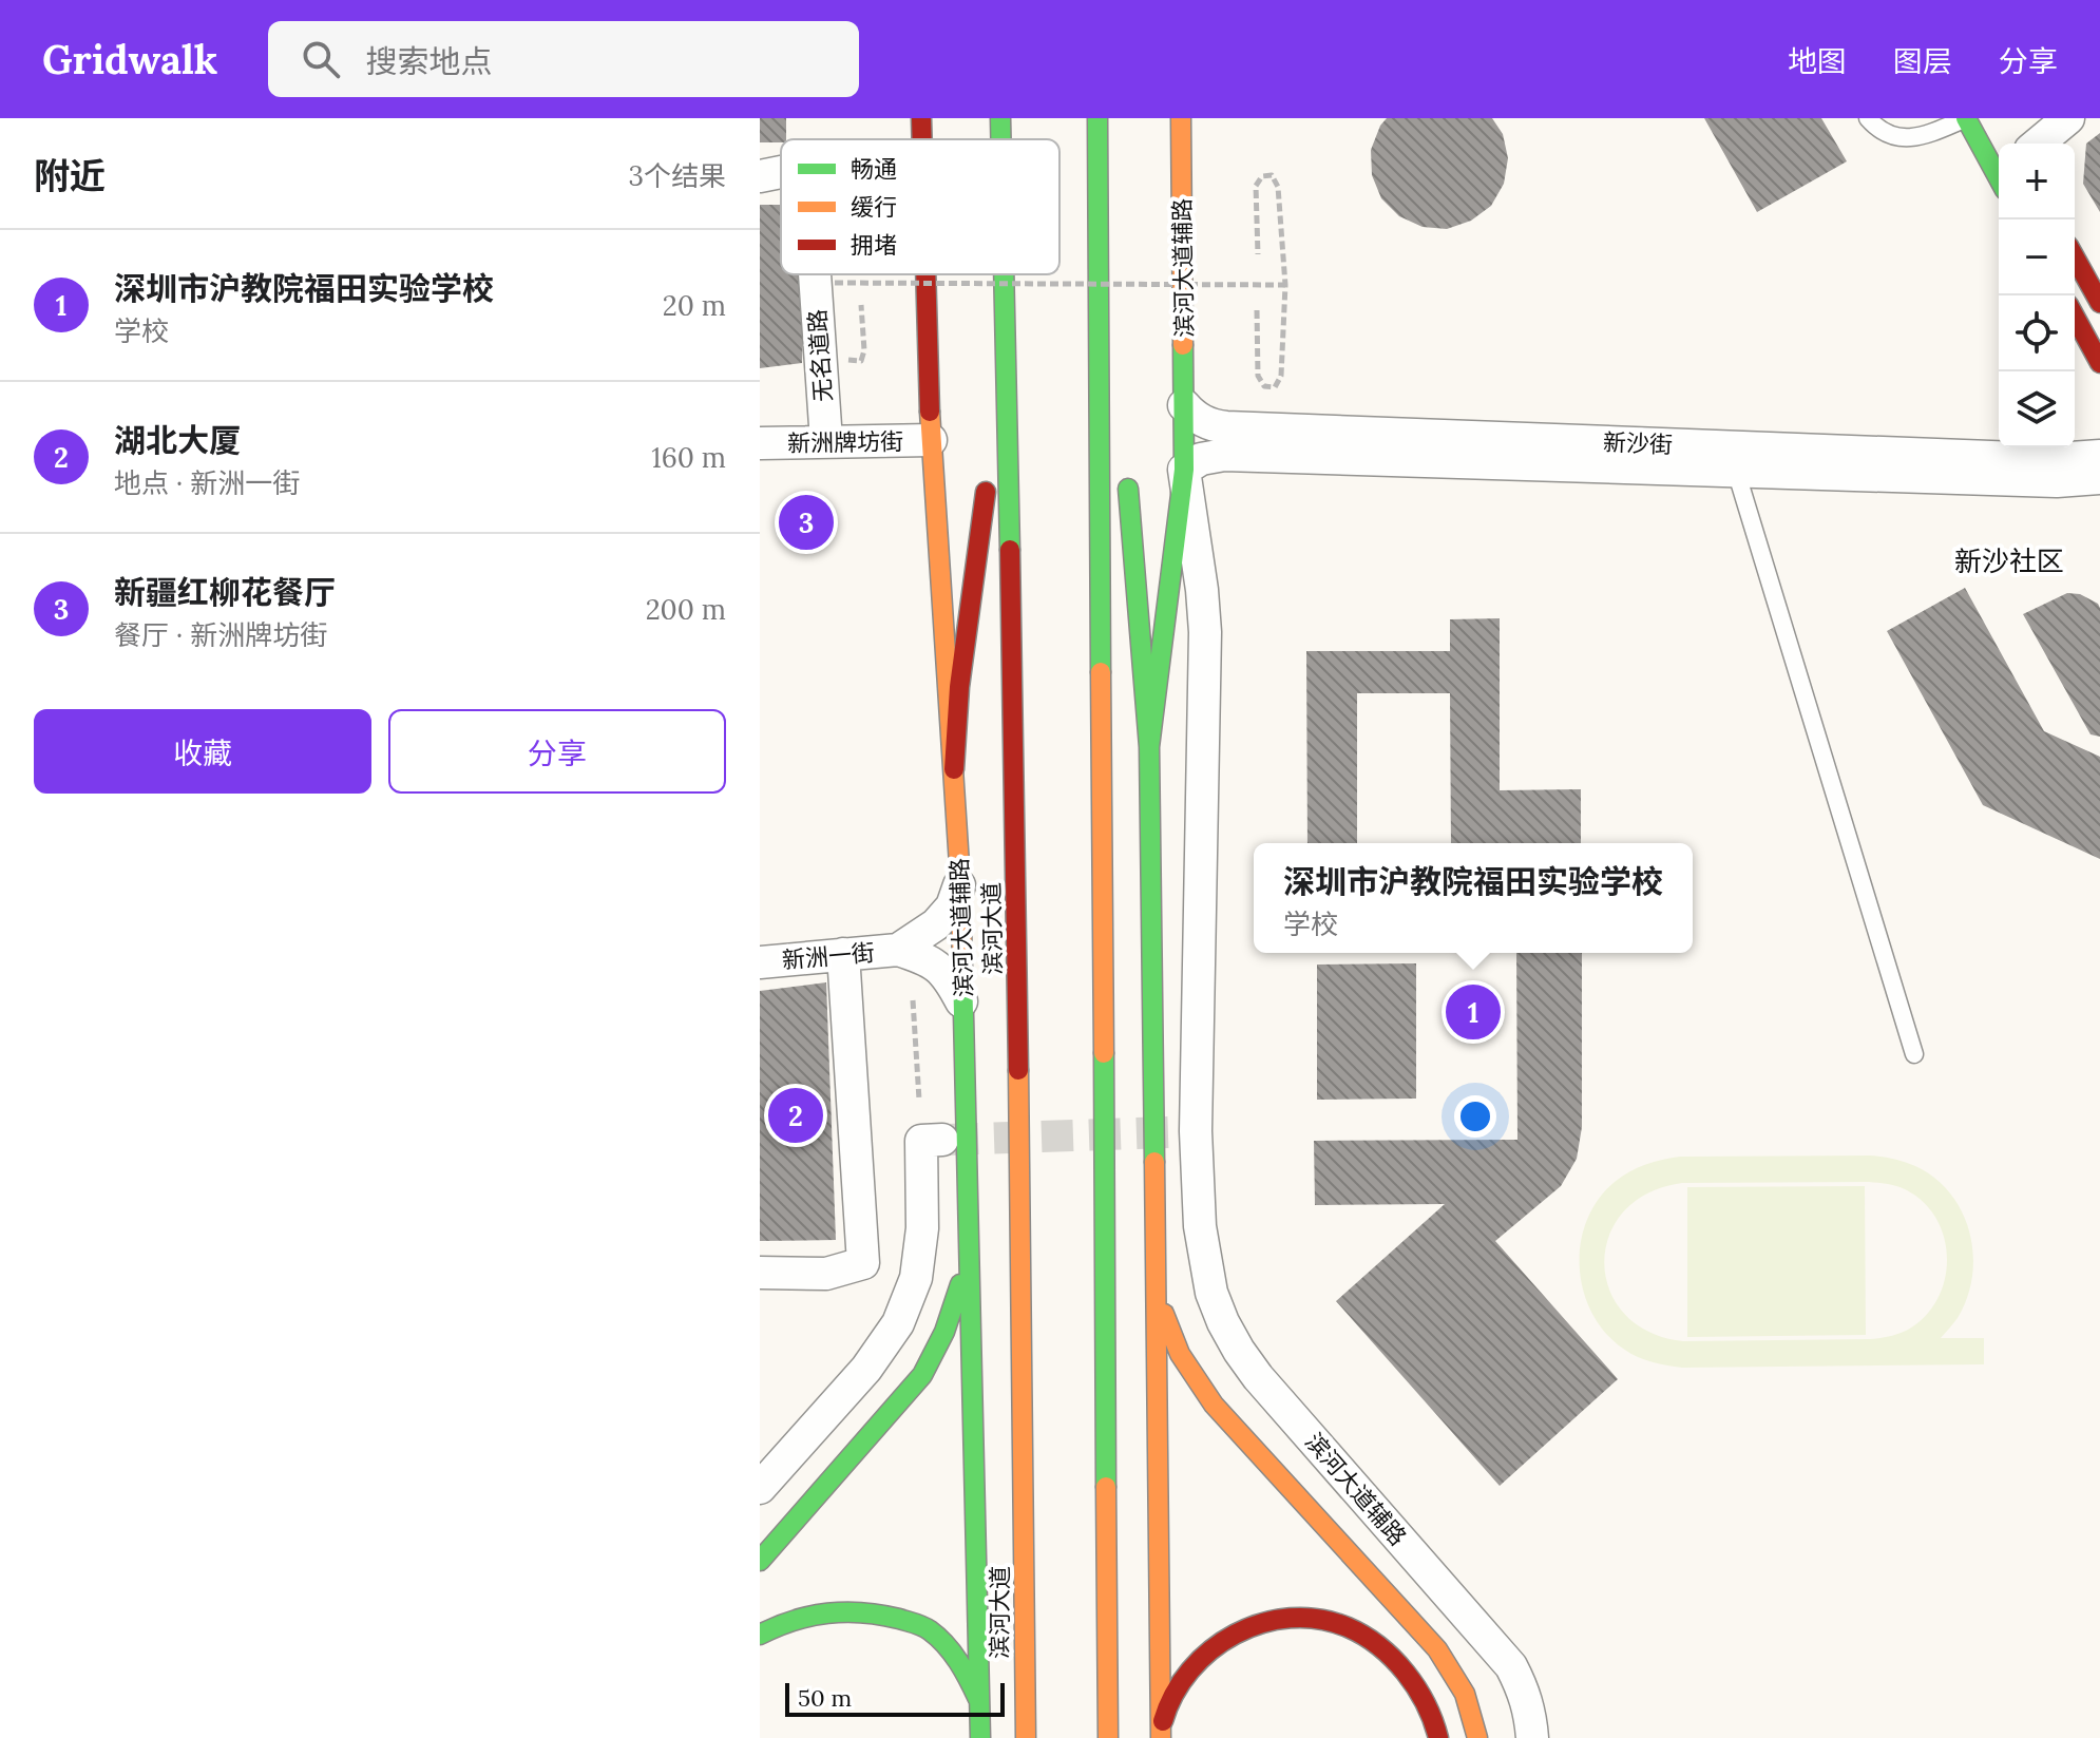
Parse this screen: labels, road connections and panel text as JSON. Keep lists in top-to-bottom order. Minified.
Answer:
{"streets":{"main road":["滨河大道辅路","滨河大道"],"street":["无名道路","新洲牌坊街","新沙街","新洲一街"]},"crossings":[["滨河大道辅路","新洲牌坊街"],["滨河大道辅路","新沙街"],["无名道路","新洲牌坊街"]],"districts":["新沙社区"],"legend":["畅通","缓行","拥堵"],"scale_bar":"50 m","page":{"header":"Gridwalk","search":"搜索地点","nav":["地图","图层","分享"],"heading":["附近","3个结果"],"map_buttons":["+","−"],"list":[{"mark":"1","name":"深圳市沪教院福田实验学校","note":"学校","value":"20 m"},{"mark":"2","name":"湖北大厦","note":"地点 · 新洲一街","value":"160 m"},{"mark":"3","name":"新疆红柳花餐厅","note":"餐厅 · 新洲牌坊街","value":"200 m"}],"pins":["3","1","2"],"buttons":["收藏","分享"],"popup":["深圳市沪教院福田实验学校","学校"],"scale":"50 m"}}
